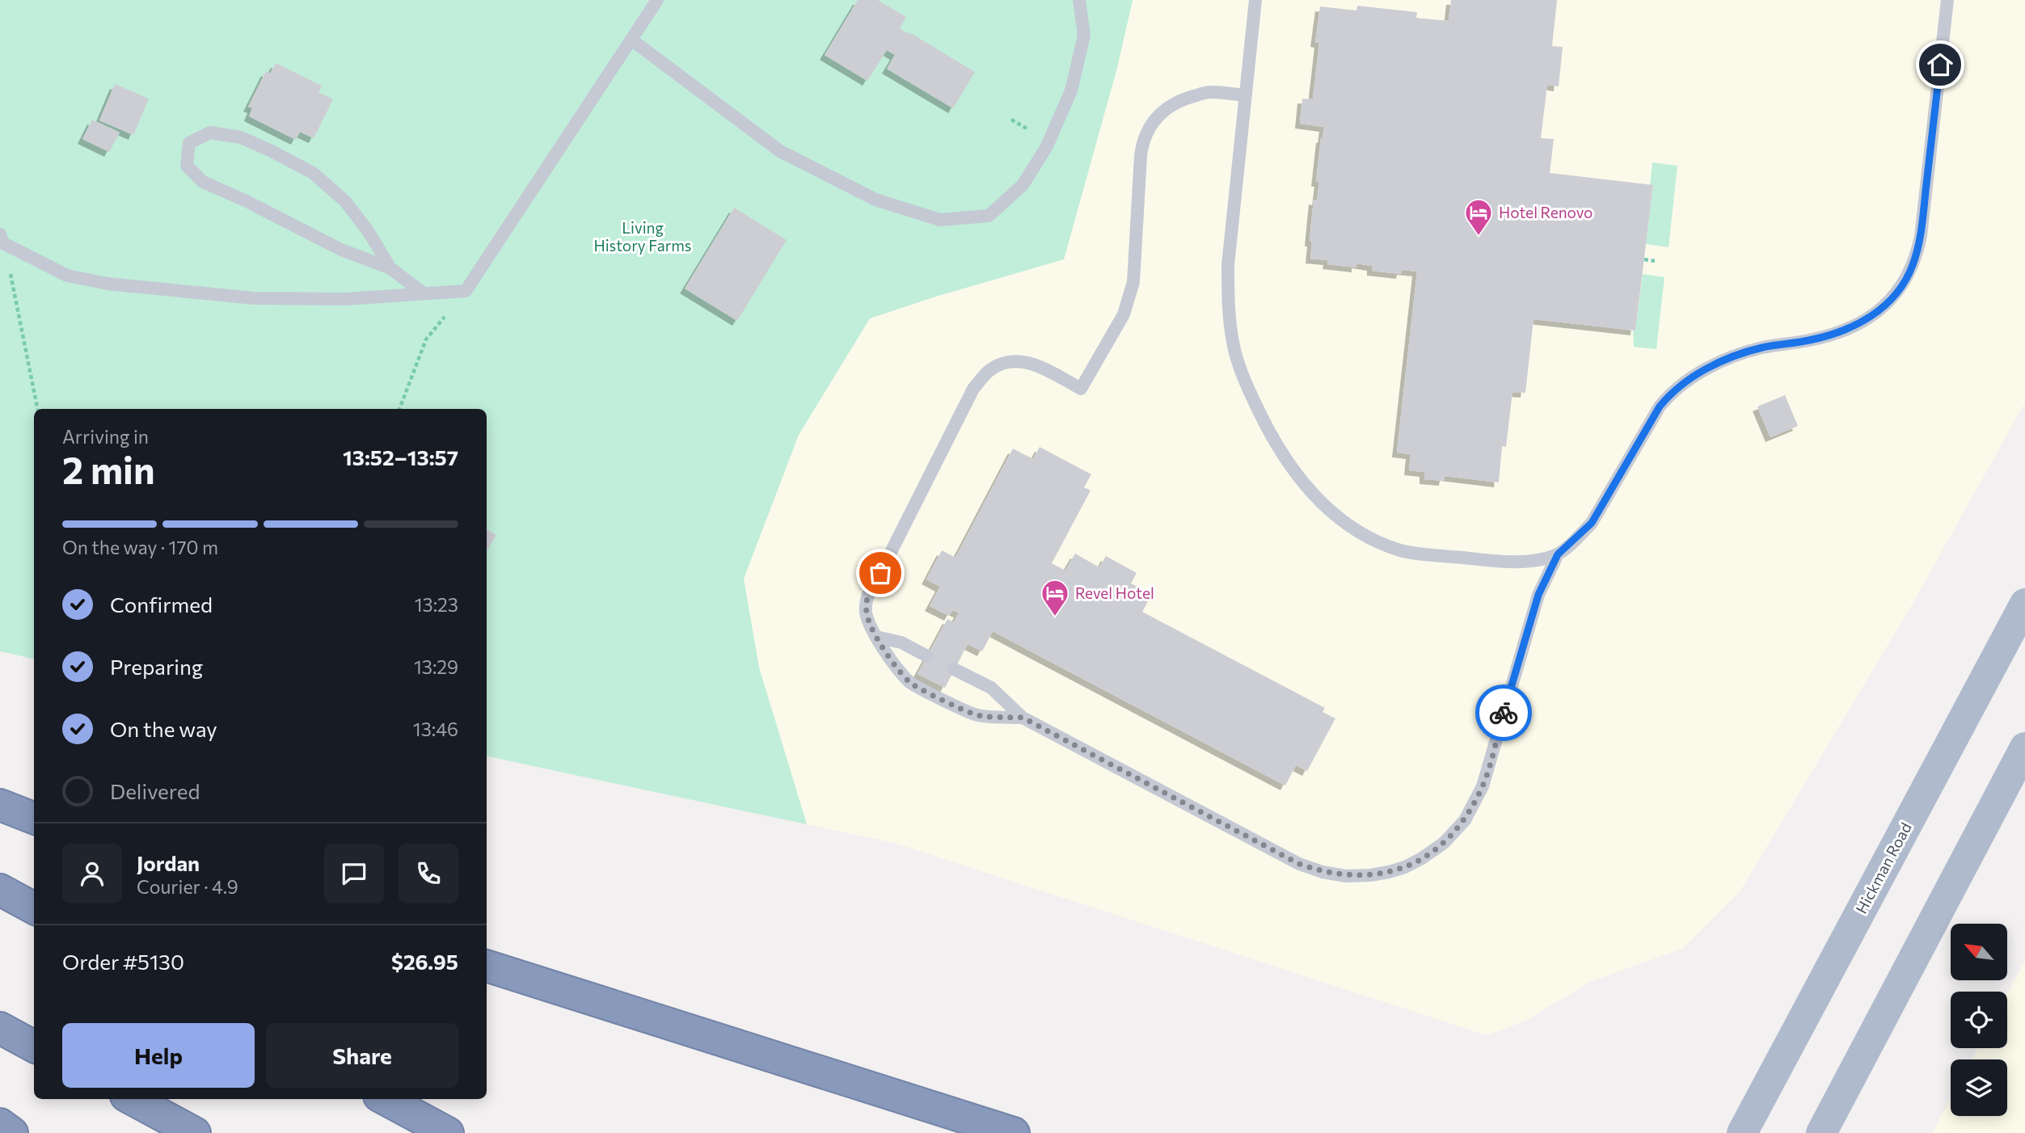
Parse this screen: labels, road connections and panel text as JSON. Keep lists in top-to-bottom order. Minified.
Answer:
{"streets":{"main road":["Hickman Road"]},"parks":["Living History Farms"],"places":{"hotel":["Hotel Renovo","Revel Hotel"]},"north":"top left","page":{"heading":["2 min","Arriving in","13:52–13:57"],"panel":["Jordan","Courier · 4.9","Order #5130","$26.95"],"bar":"On the way · 170 m","list":[["Confirmed","13:23"],["Preparing","13:29"],["On the way","13:46"],"Delivered"],"buttons":["Help","Share"]}}
